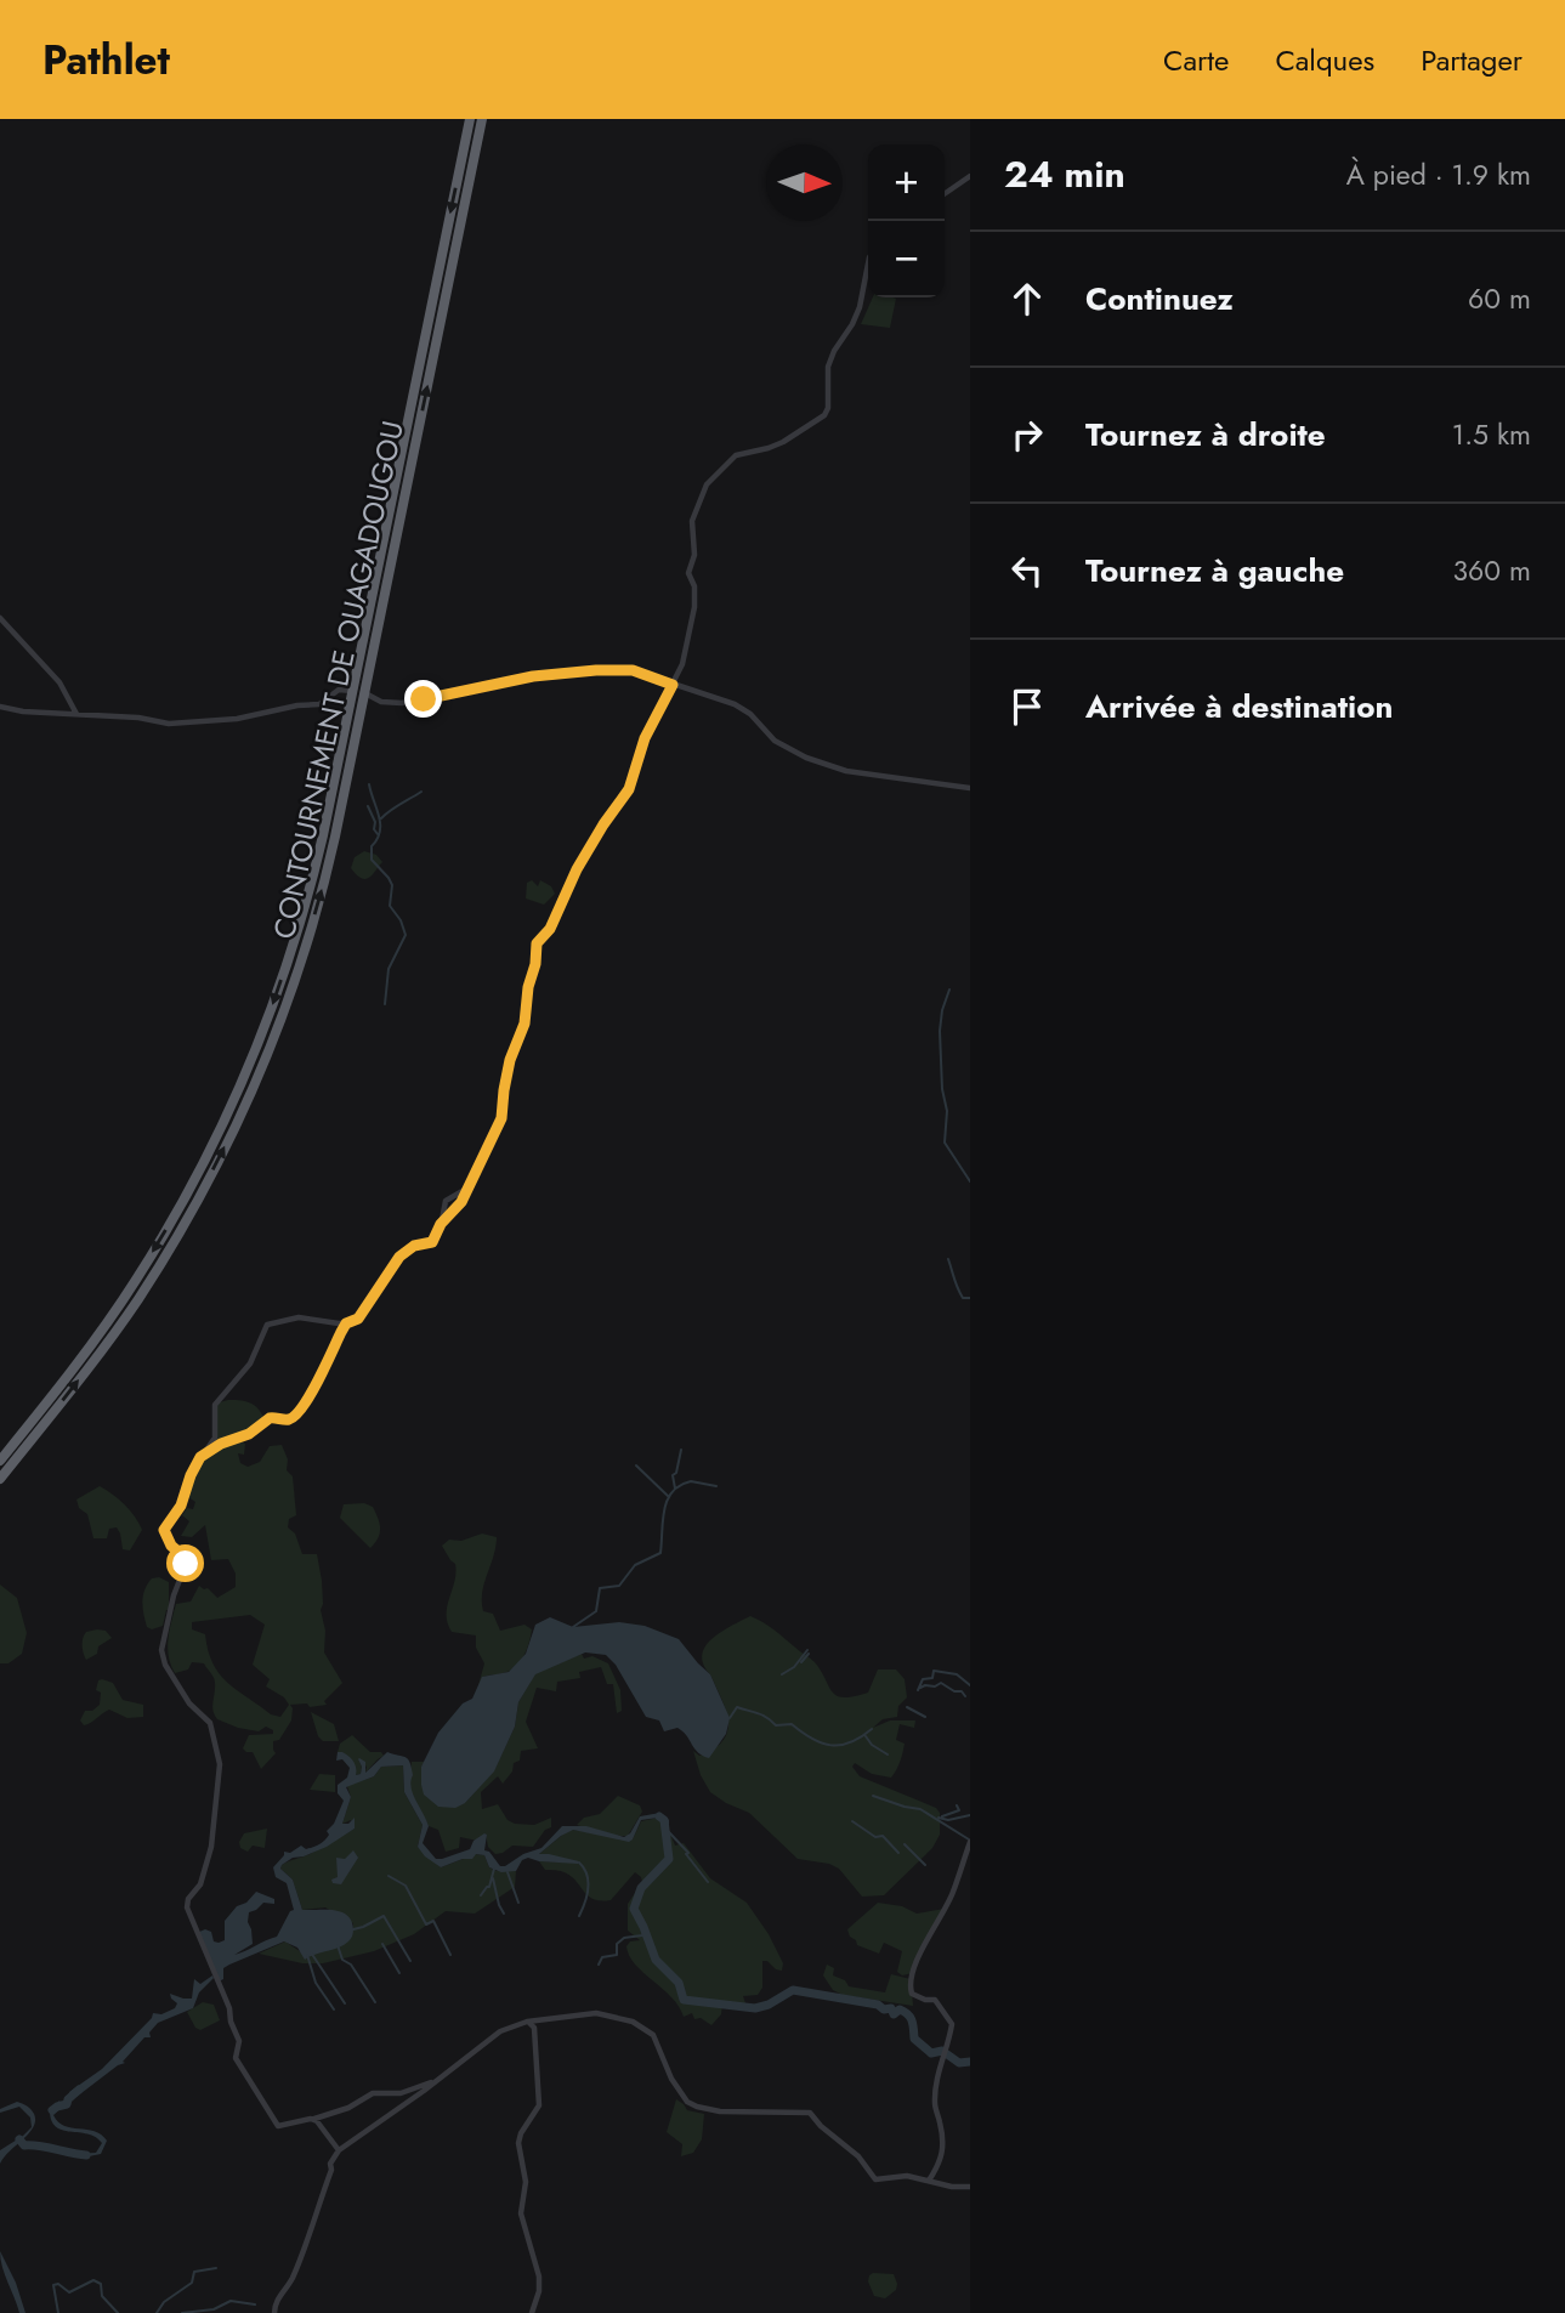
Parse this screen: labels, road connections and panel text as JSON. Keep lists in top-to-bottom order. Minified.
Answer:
{"streets":{"highway":["CONTOURNEMENT DE OUAGADOUGOU"]},"north":"right","page":{"header":"Pathlet","nav":["Carte","Calques","Partager"],"heading":["24 min","À pied · 1.9 km"],"map_buttons":["+","−"],"list":[["Continuez","60 m"],["Tournez à droite","1.5 km"],["Tournez à gauche","360 m"],"Arrivée à destination"]}}
